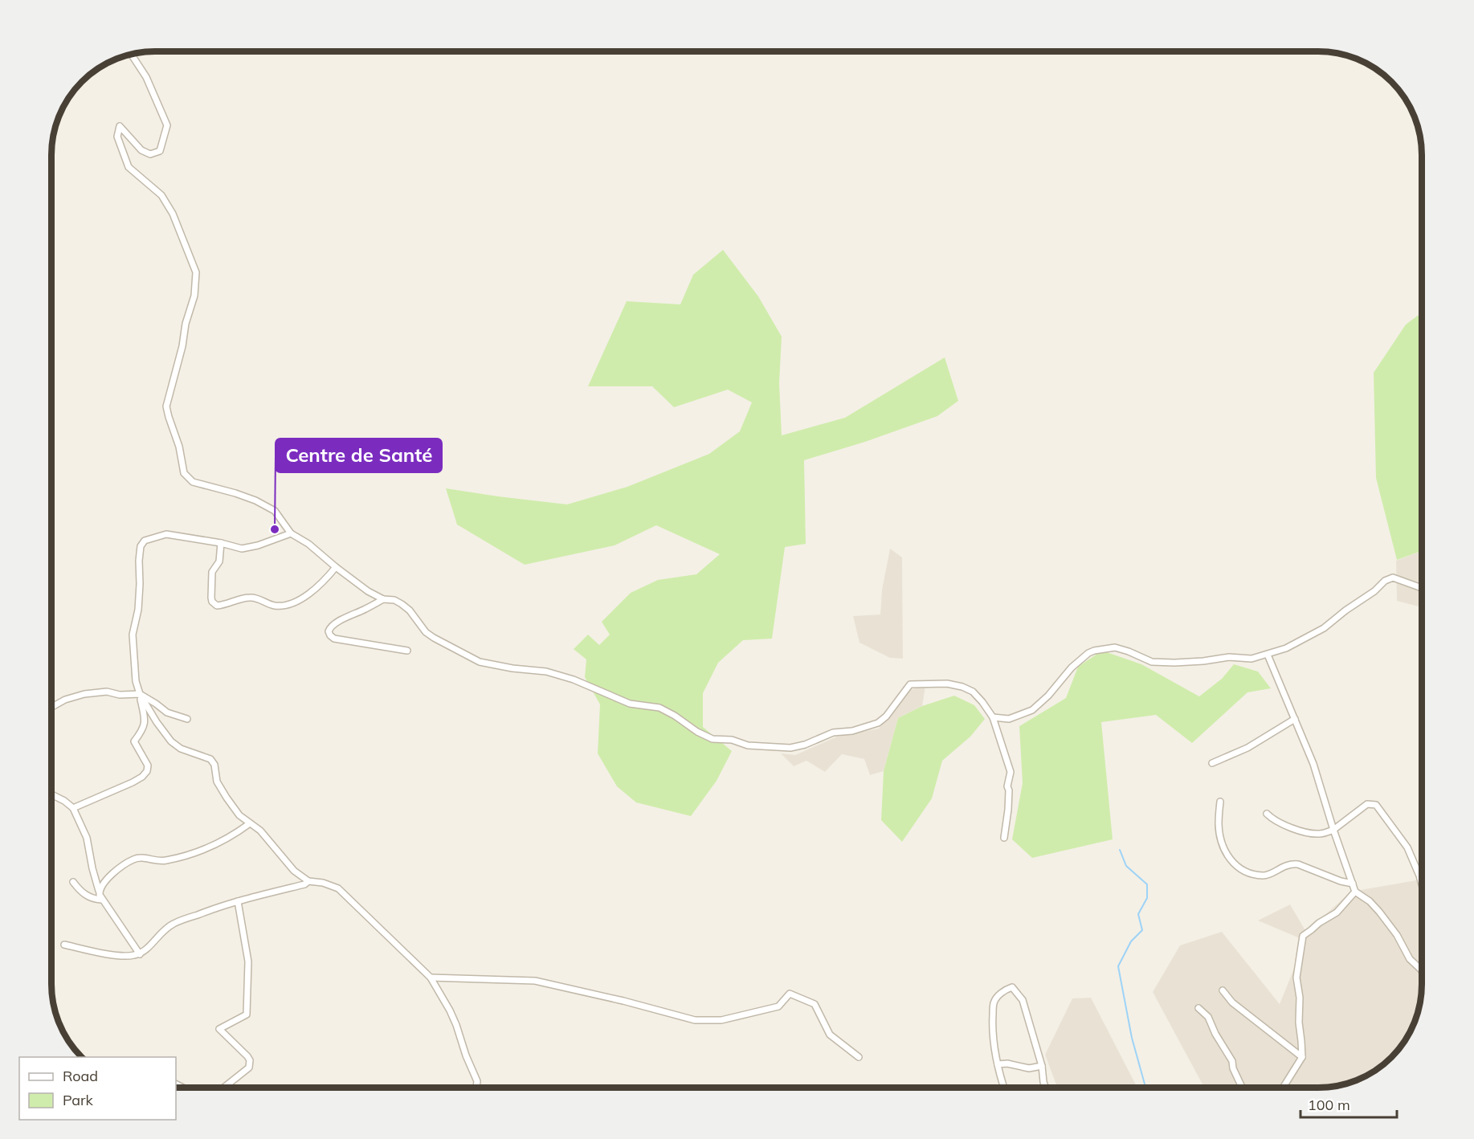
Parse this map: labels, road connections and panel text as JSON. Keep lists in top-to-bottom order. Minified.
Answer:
{"places":["Centre de Santé"],"legend":["Road","Park"],"scale_bar":"100 m"}
